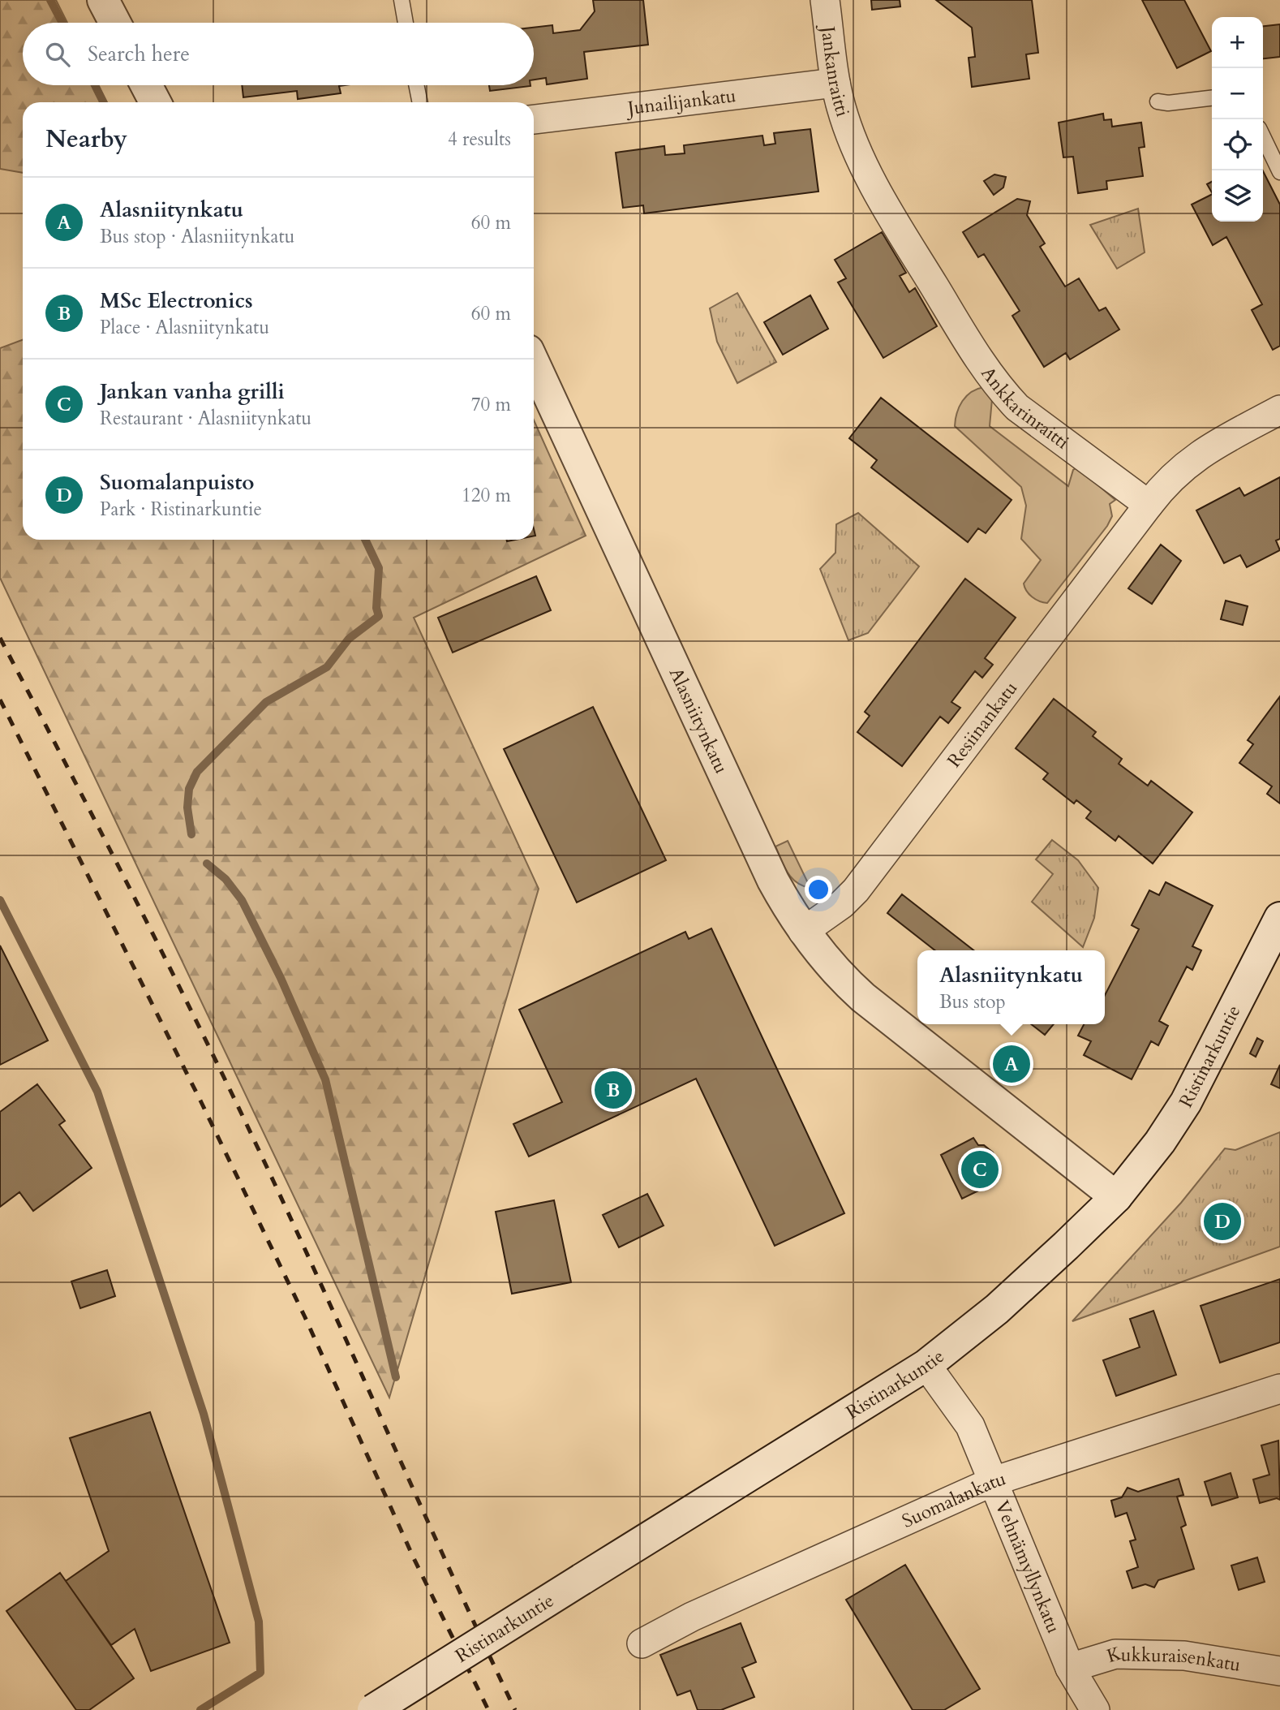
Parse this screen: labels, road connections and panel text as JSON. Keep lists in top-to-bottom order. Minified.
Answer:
{"streets":{"main road":["Alasniitynkatu","Ristinarkuntie"],"street":["Jankanraitti","Junailijankatu","Ankkarinraitti","Resiinankatu","Suomalankatu","Vehnämyllynkatu","Kukkuraisenkatu"]},"crossings":[["Jankanraitti","Junailijankatu"],["Jankanraitti","Ankkarinraitti"],["Ankkarinraitti","Resiinankatu"],["Alasniitynkatu","Resiinankatu"],["Alasniitynkatu","Ristinarkuntie"],["Ristinarkuntie","Vehnämyllynkatu"],["Suomalankatu","Vehnämyllynkatu"],["Vehnämyllynkatu","Kukkuraisenkatu"]],"page":{"map_buttons":["+","−"],"search":"Search here","heading":["Nearby","4 results"],"list":[{"mark":"A","name":"Alasniitynkatu","note":"Bus stop · Alasniitynkatu","value":"60 m"},{"mark":"B","name":"MSc Electronics","note":"Place · Alasniitynkatu","value":"60 m"},{"mark":"C","name":"Jankan vanha grilli","note":"Restaurant · Alasniitynkatu","value":"70 m"},{"mark":"D","name":"Suomalanpuisto","note":"Park · Ristinarkuntie","value":"120 m"}],"popup":["Alasniitynkatu","Bus stop"],"pins":["A","B","C","D"]}}
